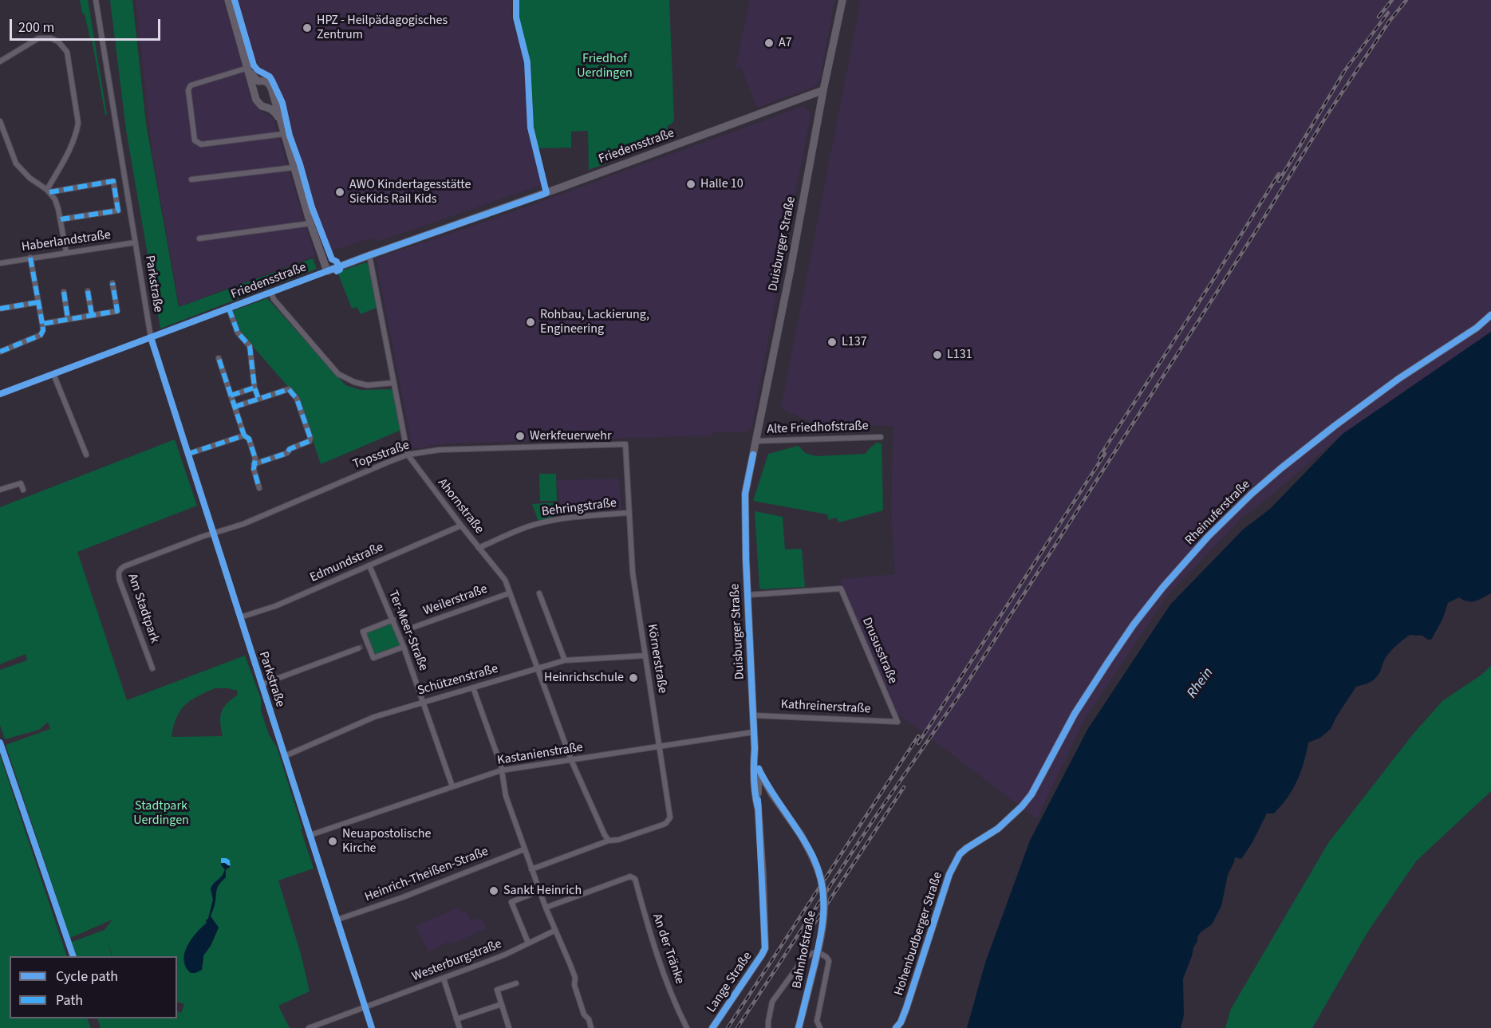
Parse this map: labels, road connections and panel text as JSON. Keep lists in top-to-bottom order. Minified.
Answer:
{"streets":{"main road":["Friedensstraße","Duisburger Straße","Rheinuferstraße","Hohenbudberger Straße","Bahnhofstraße","Lange Straße"],"street":["Haberlandstraße","Parkstraße","Alte Friedhofstraße","Topsstraße","Ahornstraße","Behringstraße","Edmundstraße","Weilerstraße","Am Stadtpark","Ter-Meer-Straße","Drususstraße","Körnerstraße","Schützenstraße","Kathreinerstraße","Kastanienstraße","Heinrich-Theißen-Straße","An der Tränke","Westerburgstraße"]},"crossings":[["Friedensstraße","Duisburger Straße"],["Friedensstraße","Parkstraße"],["Friedensstraße","Ahornstraße"],["Haberlandstraße","Parkstraße"],["Duisburger Straße","Alte Friedhofstraße"],["Duisburger Straße","Drususstraße"],["Duisburger Straße","Kathreinerstraße"],["Duisburger Straße","Kastanienstraße"],["Duisburger Straße","Bahnhofstraße"],["Duisburger Straße","Lange Straße"],["Parkstraße","Topsstraße"],["Parkstraße","Edmundstraße"],["Parkstraße","Am Stadtpark"],["Parkstraße","Schützenstraße"],["Parkstraße","Kastanienstraße"],["Parkstraße","Heinrich-Theißen-Straße"],["Parkstraße","Westerburgstraße"],["Topsstraße","Ahornstraße"],["Topsstraße","Am Stadtpark"],["Topsstraße","Körnerstraße"],["Ahornstraße","Behringstraße"],["Ahornstraße","Edmundstraße"],["Ahornstraße","Weilerstraße"],["Ahornstraße","Schützenstraße"],["Ahornstraße","Kastanienstraße"],["Behringstraße","Körnerstraße"],["Rheinuferstraße","Hohenbudberger Straße"],["Edmundstraße","Ter-Meer-Straße"],["Weilerstraße","Ter-Meer-Straße"],["Ter-Meer-Straße","Schützenstraße"],["Ter-Meer-Straße","Kastanienstraße"],["Drususstraße","Kathreinerstraße"],["Körnerstraße","Schützenstraße"],["Körnerstraße","Kastanienstraße"]],"water":["Rhein"],"parks":["Friedhof Uerdingen","Stadtpark Uerdingen"],"places":["HPZ - Heilpädagogisches Zentrum","A7","Halle 10","AWO Kindertagesstätte SieKids Rail Kids","Rohbau, Lackierung, Engineering","L137","L131","Werkfeuerwehr","Heinrichschule","Neuapostolische Kirche","Sankt Heinrich"],"legend":["Cycle path","Path"],"scale_bar":"200 m"}
